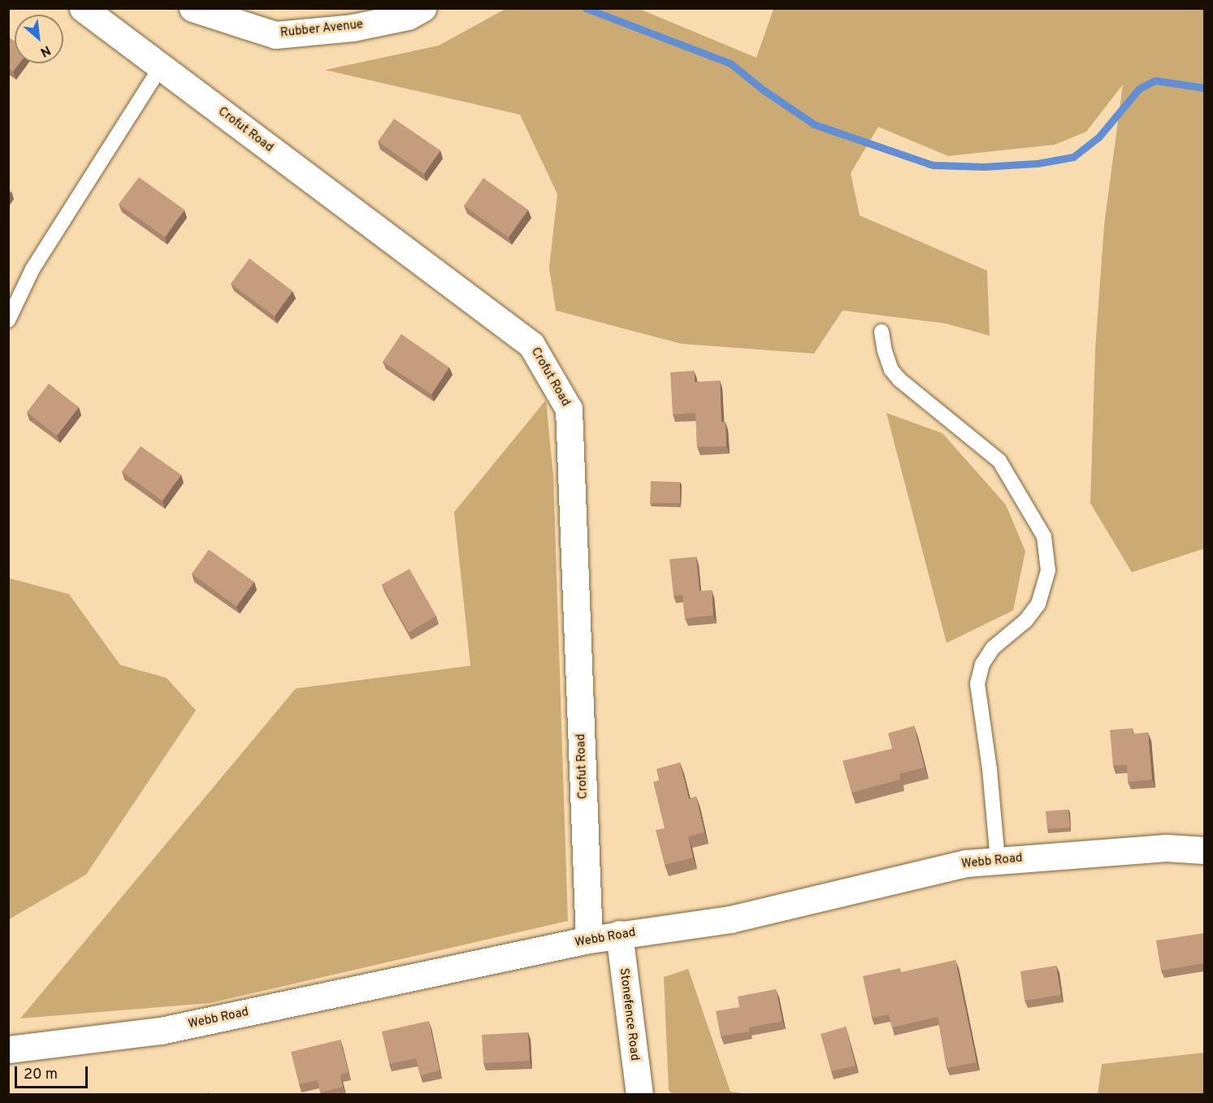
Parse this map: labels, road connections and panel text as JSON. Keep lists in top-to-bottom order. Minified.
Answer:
{"streets":{"street":["Rubber Avenue","Crofut Road","Webb Road","Stonefence Road"]},"crossings":[["Crofut Road","Webb Road"],["Webb Road","Stonefence Road"]],"scale_bar":"20 m","north":"bottom right"}
